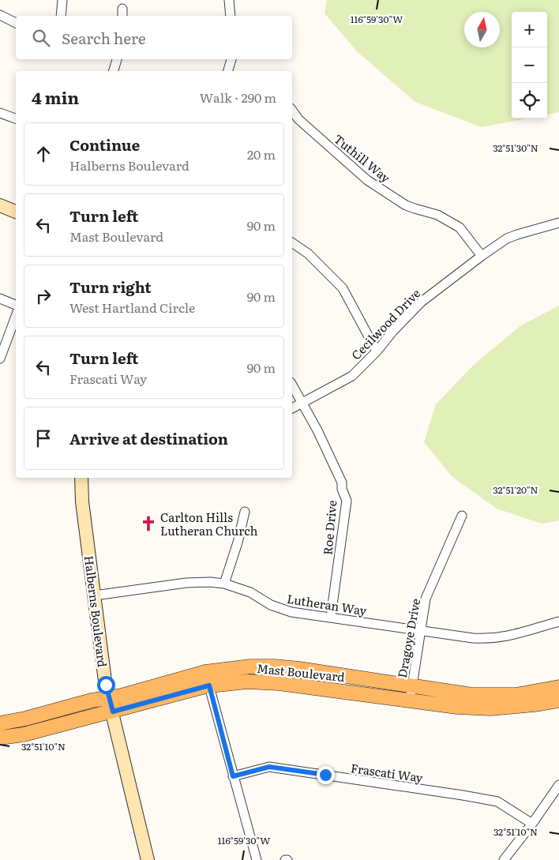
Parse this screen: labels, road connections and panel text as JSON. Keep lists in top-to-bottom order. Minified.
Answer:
{"streets":{"main road":["Mast Boulevard"],"street":["Tuthill Way","Cecilwood Drive","Roe Drive","Lutheran Way","Halberns Boulevard","Dragoye Drive","Frascati Way"]},"crossings":[["Tuthill Way","Cecilwood Drive"],["Cecilwood Drive","Roe Drive"],["Roe Drive","Lutheran Way"],["Lutheran Way","Halberns Boulevard"],["Lutheran Way","Dragoye Drive"],["Halberns Boulevard","Mast Boulevard"],["Dragoye Drive","Mast Boulevard"]],"places":{"church":["Carlton Hills Lutheran Church"]},"north":"top","page":{"map_buttons":["+","−"],"search":"Search here","heading":["4 min","Walk · 290 m"],"list":[["Continue","Halberns Boulevard","20 m"],["Turn left","Mast Boulevard","90 m"],["Turn right","West Hartland Circle","90 m"],["Turn left","Frascati Way","90 m"],"Arrive at destination"]},"coordinates":["116°59'30\"W","32°51'30\"N","32°51'20\"N","32°51'10\"N"]}
